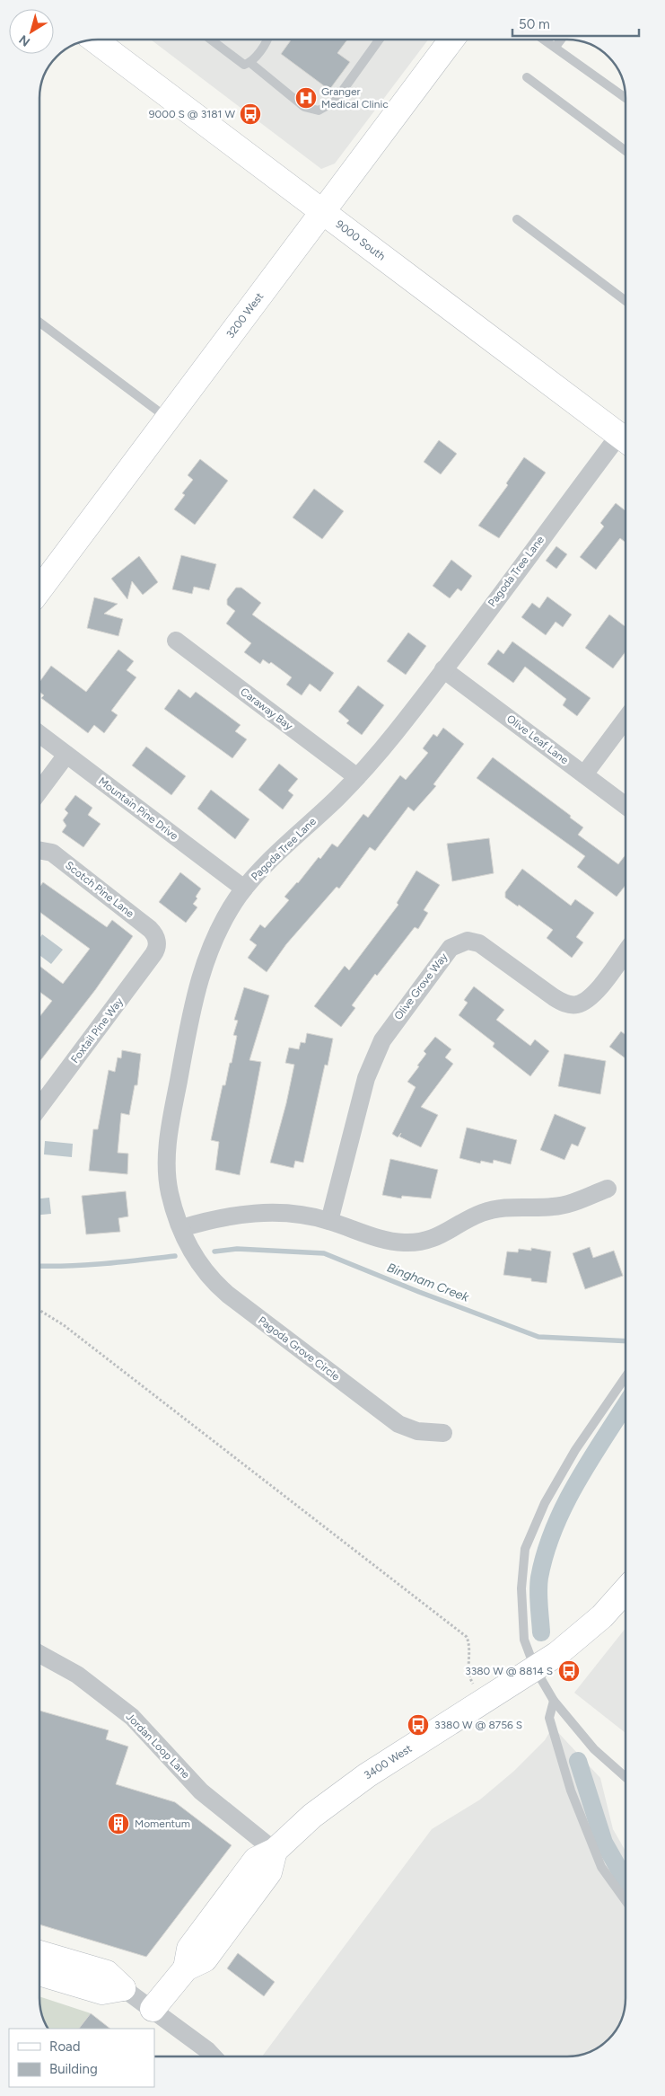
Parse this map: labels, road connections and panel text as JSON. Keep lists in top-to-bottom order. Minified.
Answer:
{"streets":{"street":["9000 South","3200 West","Pagoda Tree Lane","Caraway Bay","Olive Leaf Lane","Mountain Pine Drive","Scotch Pine Lane","Olive Grove Way","Foxtail Pine Way","Pagoda Grove Circle","Jordan Loop Lane","3400 West"]},"crossings":[["9000 South","3200 West"],["9000 South","Pagoda Tree Lane"],["Pagoda Tree Lane","Caraway Bay"],["Pagoda Tree Lane","Olive Leaf Lane"],["Pagoda Tree Lane","Mountain Pine Drive"],["Pagoda Tree Lane","Pagoda Grove Circle"],["Scotch Pine Lane","Foxtail Pine Way"],["Jordan Loop Lane","3400 West"]],"water":["Bingham Creek"],"places":{"hospital":["Granger Medical Clinic"],"bus stop":["9000 S @ 3181 W","3380 W @ 8814 S","3380 W @ 8756 S"],"building":["Momentum"]},"legend":["Road","Building"],"scale_bar":"50 m","north":"bottom left"}
